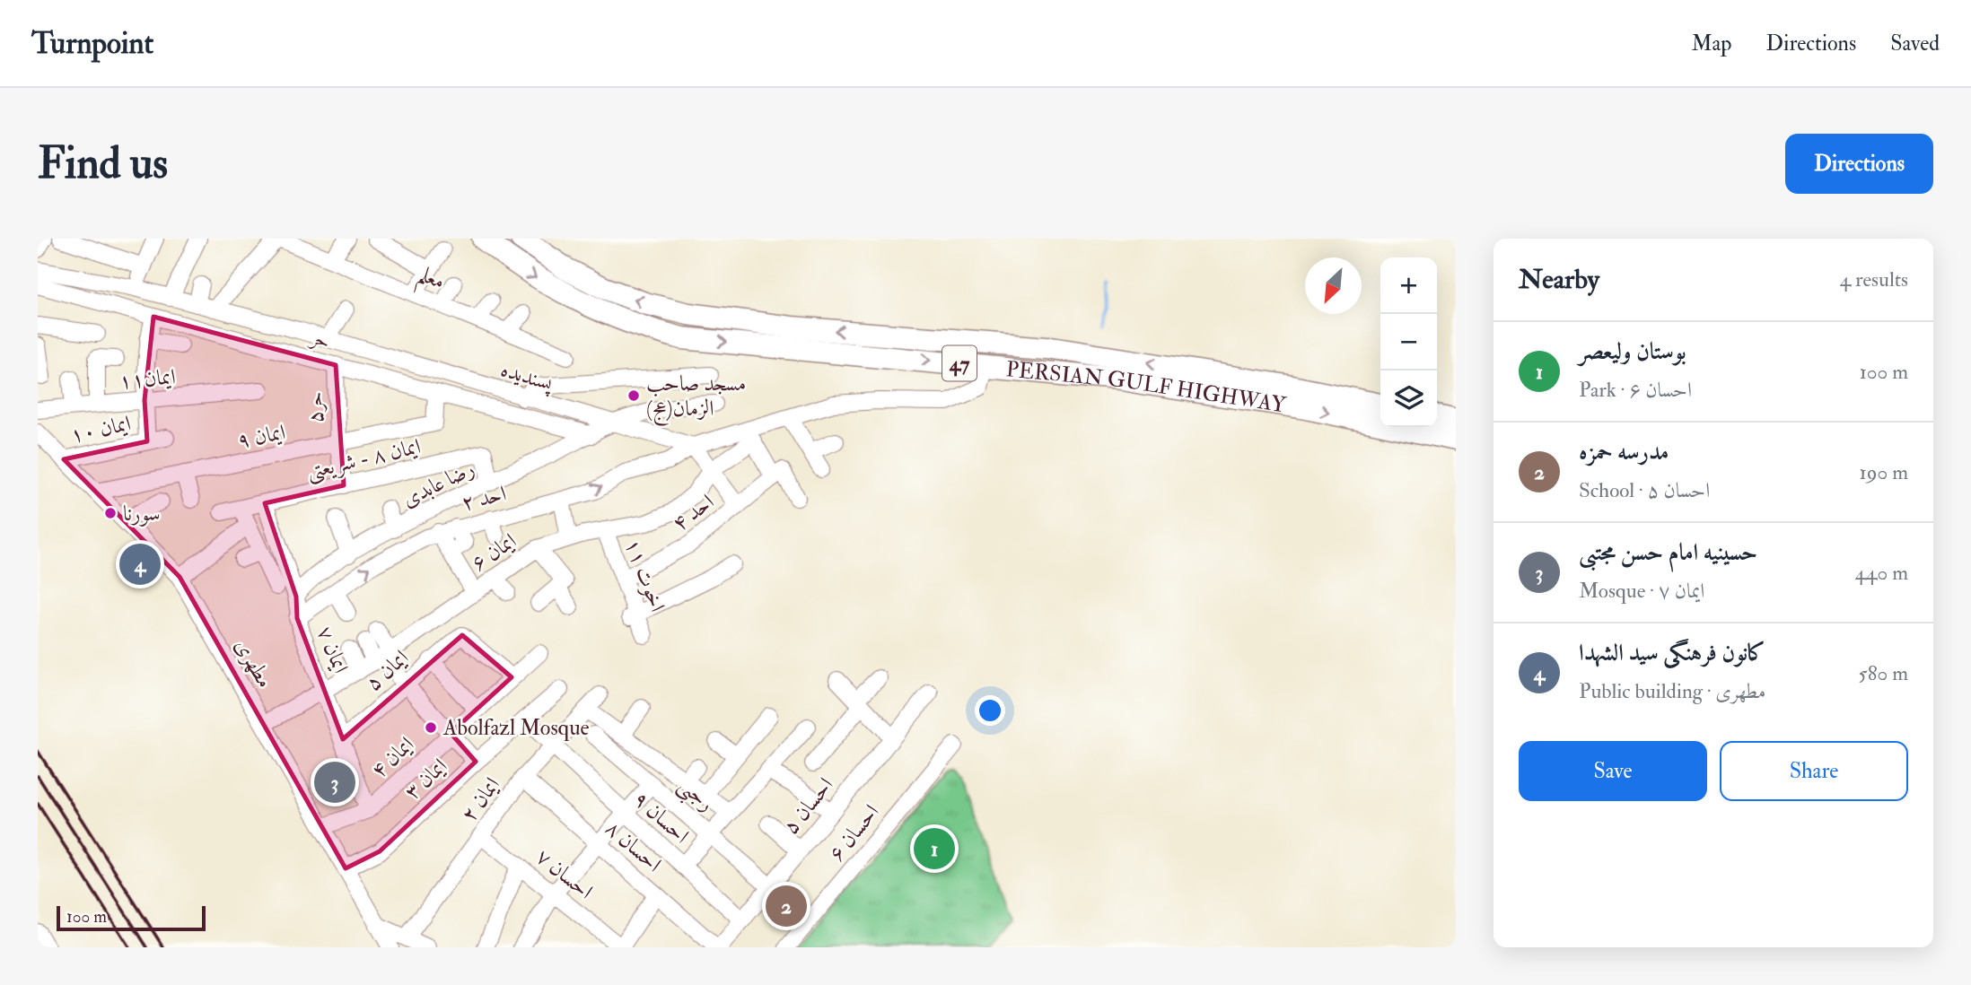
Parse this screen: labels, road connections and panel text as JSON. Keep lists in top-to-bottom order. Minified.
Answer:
{"streets":{"highway":["47","PERSIAN GULF HIGHWAY"],"street":["معلم","حر","پسندیده","ایمان۱۱","حر۵","ایمان ۱۰","ایمان ۹","ایمان ۸ - شریعتی","رضا عابدی","احد ۲","احد ۴","ایمان ۶","اخوت ۱۱","ایمان ۷","مطهری","ایمان ۵","ایمان ۴","ایمان ۳","رجبی","ایمان ۲","احسان ۵","احسان ۹","احسان ۶","احسان ۸","احسان ۷"]},"crossings":[["حر","حر۵"],["حر","ایمان ۹"],["حر","رضا عابدی"],["پسندیده","PERSIAN GULF HIGHWAY"],["پسندیده","رضا عابدی"],["پسندیده","احد ۲"],["پسندیده","ایمان ۶"],["حر۵","ایمان ۹"],["حر۵","ایمان ۸ - شریعتی"],["ایمان ۱۰","مطهری"],["ایمان ۹","مطهری"],["ایمان ۸ - شریعتی","رضا عابدی"],["ایمان ۸ - شریعتی","ایمان ۷"],["رضا عابدی","ایمان ۷"],["احد ۲","ایمان ۷"],["احد ۴","اخوت ۱۱"],["ایمان ۶","اخوت ۱۱"],["ایمان ۶","ایمان ۷"],["ایمان ۶","مطهری"],["ایمان ۷","ایمان ۵"],["ایمان ۷","ایمان ۴"],["مطهری","ایمان ۴"],["مطهری","ایمان ۳"],["ایمان ۵","ایمان ۴"],["ایمان ۳","احسان ۹"],["رجبی","ایمان ۲"],["رجبی","احسان ۵"],["ایمان ۲","احسان ۹"],["ایمان ۲","احسان ۸"],["ایمان ۲","احسان ۷"],["احسان ۵","احسان ۹"],["احسان ۵","احسان ۸"]],"places":["مسجد صاحب الزمان(عج)","سورنا","Abolfazl Mosque"],"scale_bar":"100 m","north":"bottom left","page":{"header":"Turnpoint","nav":["Map","Directions","Saved"],"buttons":["Directions",["Save","Share"]],"title":"Find us","heading":["Nearby","4 results"],"map_buttons":["+","−"],"list":[{"mark":"1","name":"بوستان ولیعصر","note":"Park · احسان ۶","value":"100 m"},{"mark":"2","name":"مدرسه حمزه","note":"School · احسان ۵","value":"190 m"},{"mark":"3","name":"حسینیه امام حسن مجتبی","note":"Mosque · ایمان ۷","value":"440 m"},{"mark":"4","name":"کانون فرهنگی سید الشهدا","note":"Public building · مطهری","value":"580 m"}],"pins":["4","3","1","2"],"scale":"100 m"}}
